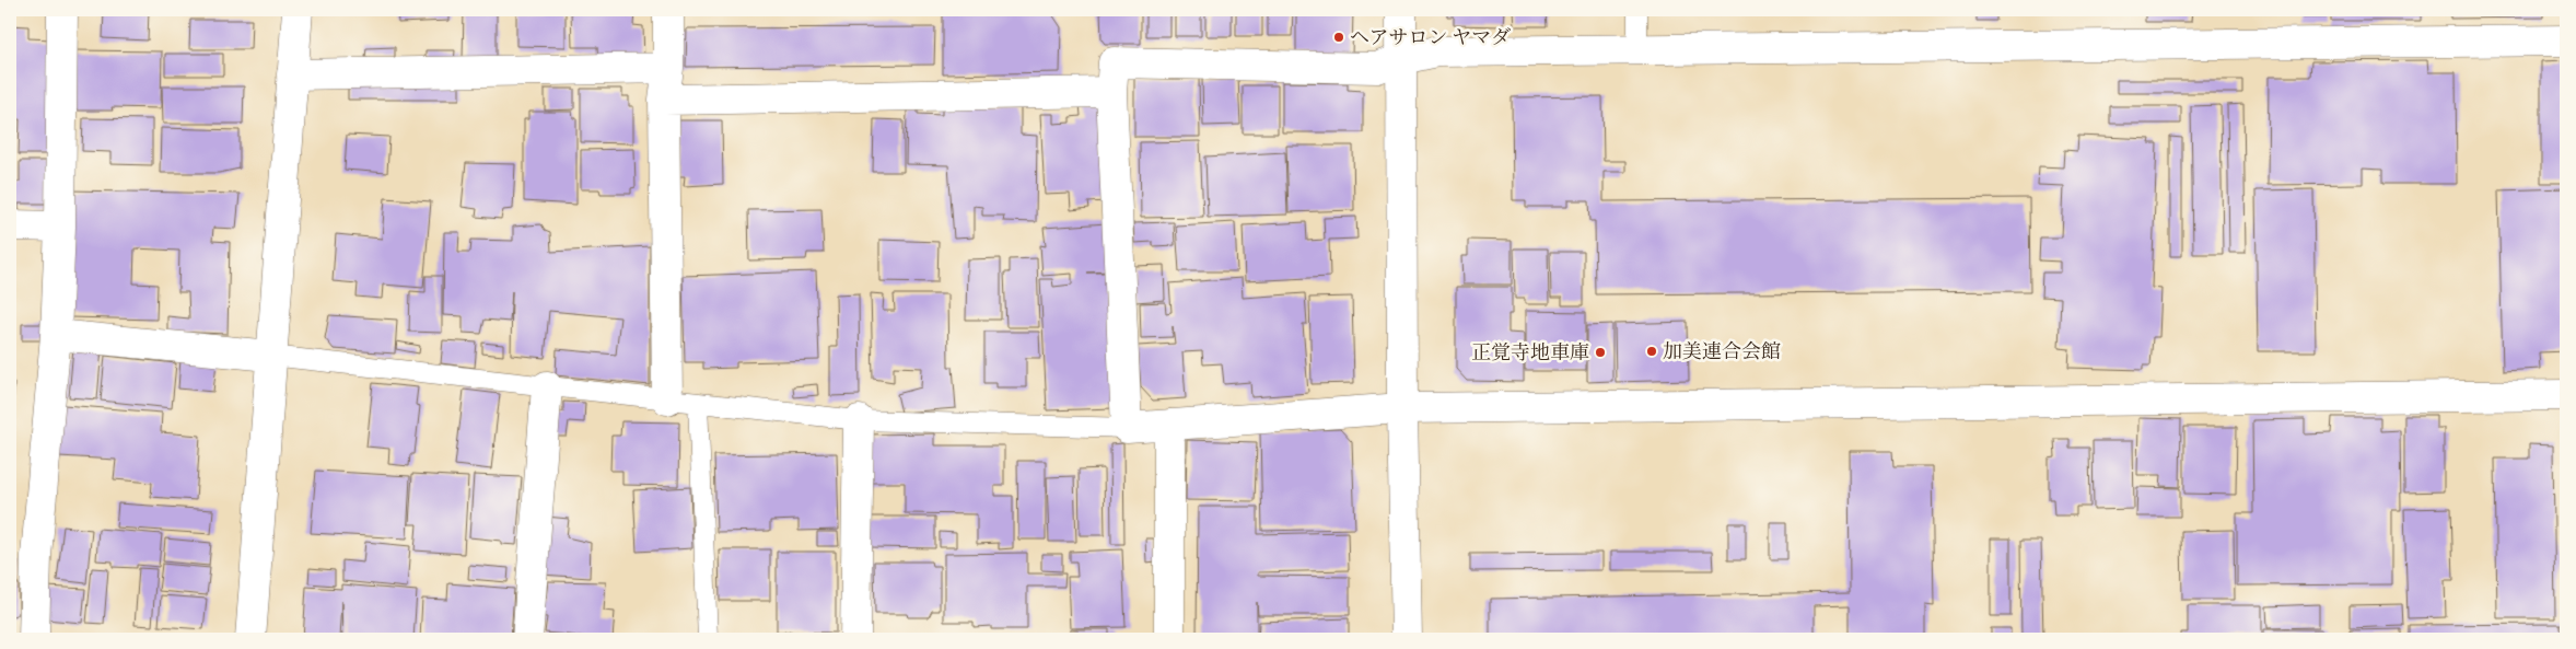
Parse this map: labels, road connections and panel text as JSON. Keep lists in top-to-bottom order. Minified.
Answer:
{"places":["ヘアサロン ヤマダ","加美連合会館","正覚寺地車庫"]}
